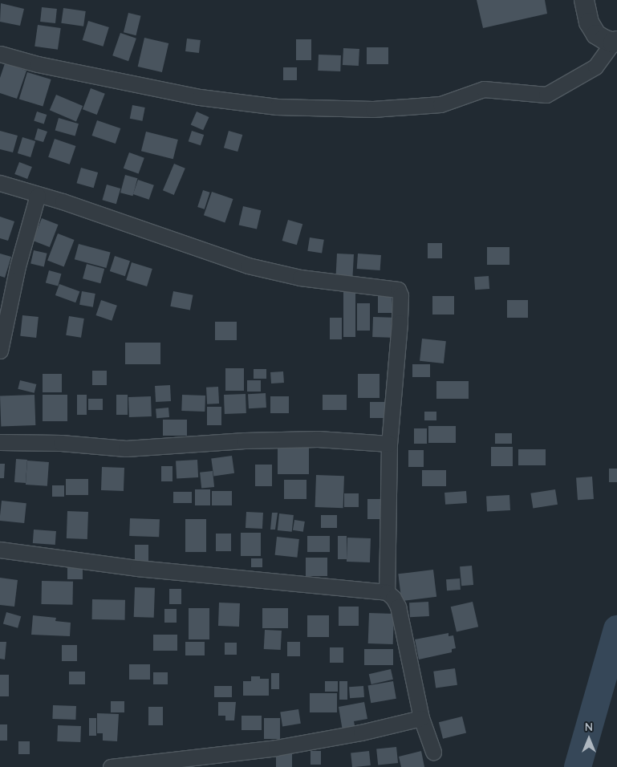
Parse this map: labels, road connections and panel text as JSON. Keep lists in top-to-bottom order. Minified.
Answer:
{"north":"top"}
